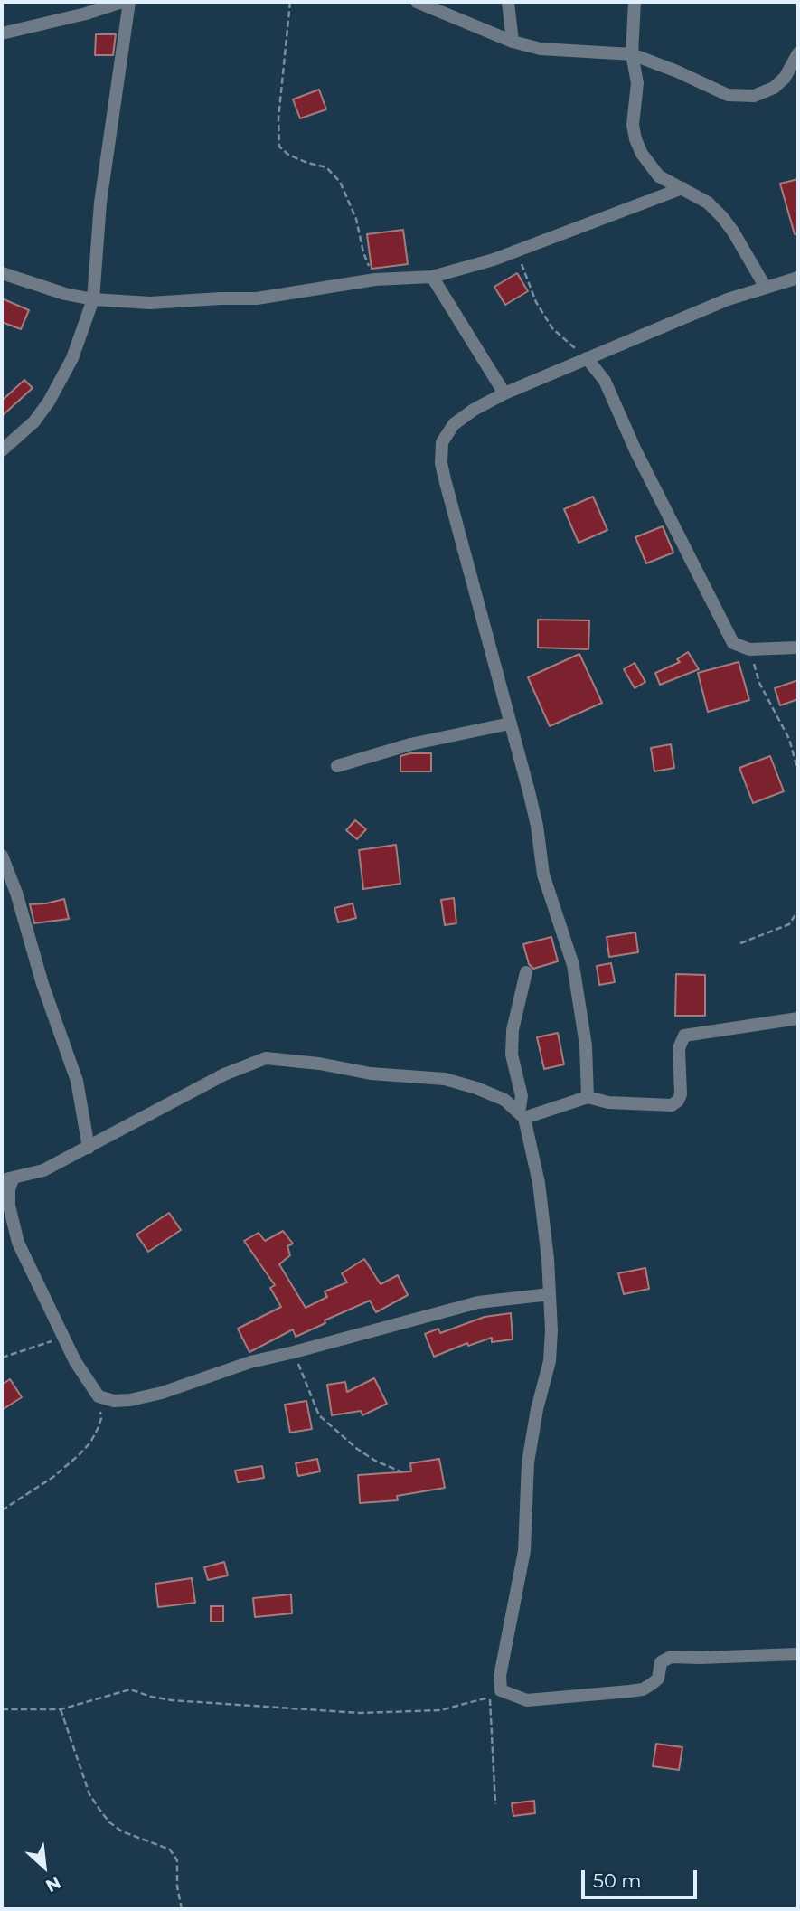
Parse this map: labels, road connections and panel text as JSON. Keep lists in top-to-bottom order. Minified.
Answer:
{"scale_bar":"50 m","north":"bottom right"}
